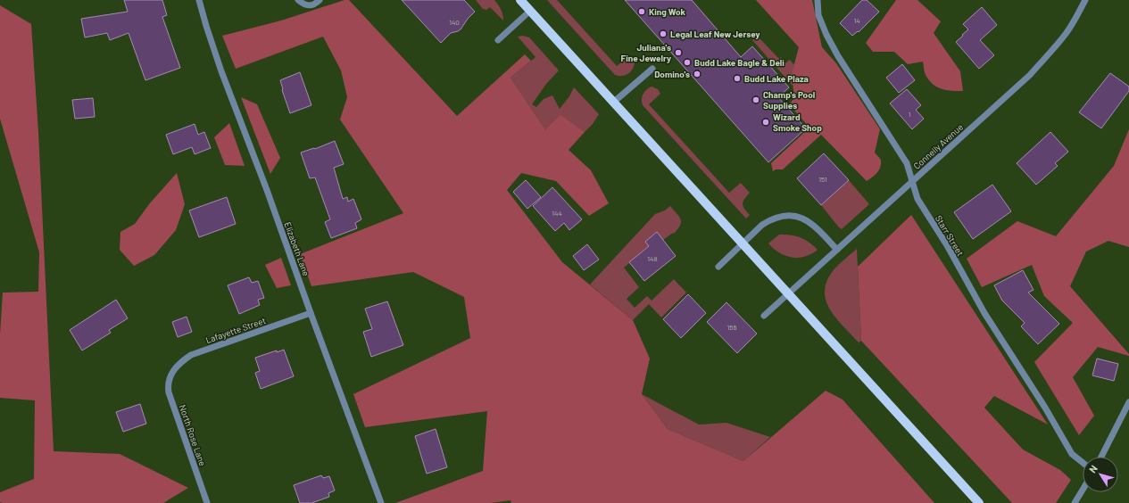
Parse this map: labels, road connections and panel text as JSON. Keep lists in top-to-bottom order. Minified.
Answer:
{"streets":{"street":["Connelly Avenue","Starr Street","Elizabeth Lane","Lafayette Street","North Rose Lane"]},"crossings":[["Connelly Avenue","Starr Street"],["Elizabeth Lane","Lafayette Street"],["Lafayette Street","North Rose Lane"]],"places":["King Wok","Legal Leaf New Jersey","Juliana's Fine Jewelry","Budd Lake Bagle & Deli","Domino's","Budd Lake Plaza","Champ's Pool Supplies","Wizard Smoke Shop"],"house_numbers":["14","140","1","151","144","148","156"],"north":"top left"}
